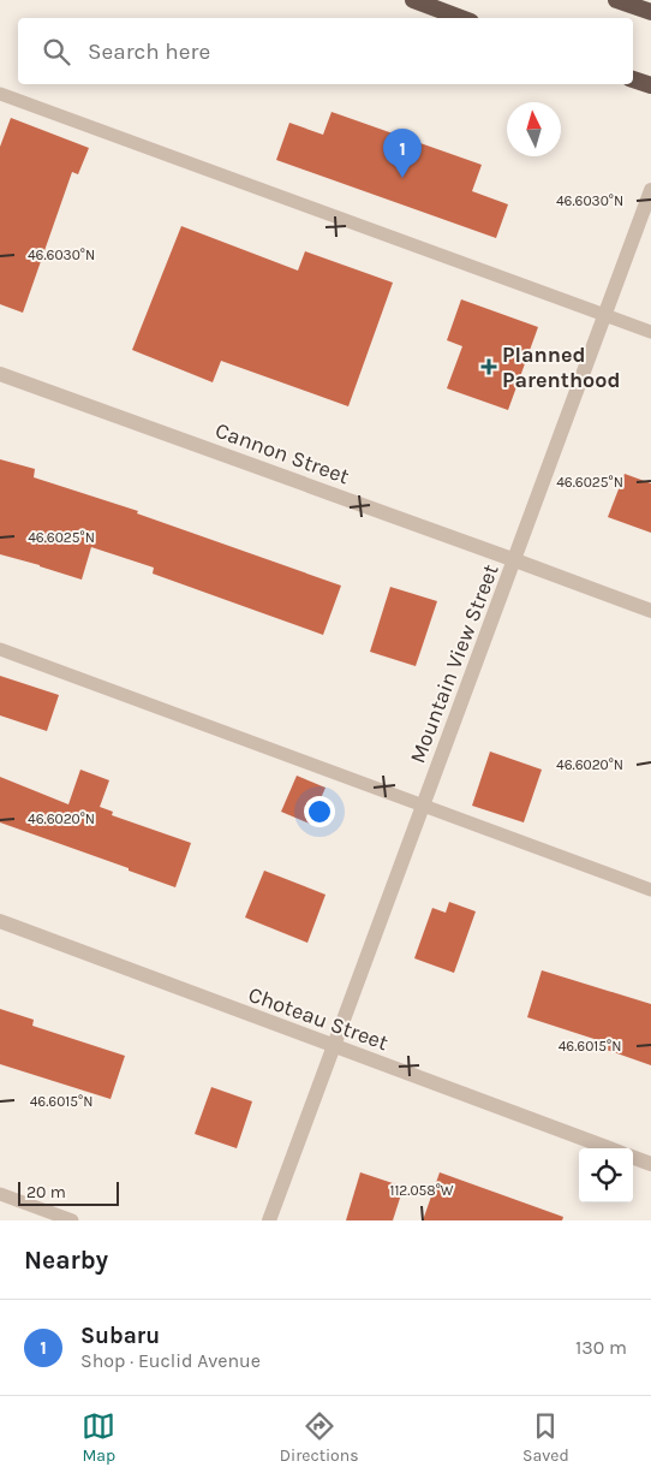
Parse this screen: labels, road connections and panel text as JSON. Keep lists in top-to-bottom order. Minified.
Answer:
{"streets":{"street":["Cannon Street","Mountain View Street","Choteau Street"]},"crossings":[["Cannon Street","Mountain View Street"],["Mountain View Street","Choteau Street"]],"places":{"health":["Planned Parenthood"]},"scale_bar":"20 m","north":"top","page":{"search":"Search here","pins":"1","scale":"20 m","heading":"Nearby","list":[{"mark":"1","name":"Subaru","note":"Shop · Euclid Avenue","value":"130 m"}],"nav":["Map","Directions","Saved"]},"coordinates":["46.6030°N","46.6025°N","46.6020°N","46.6015°N","112.058°W"]}
